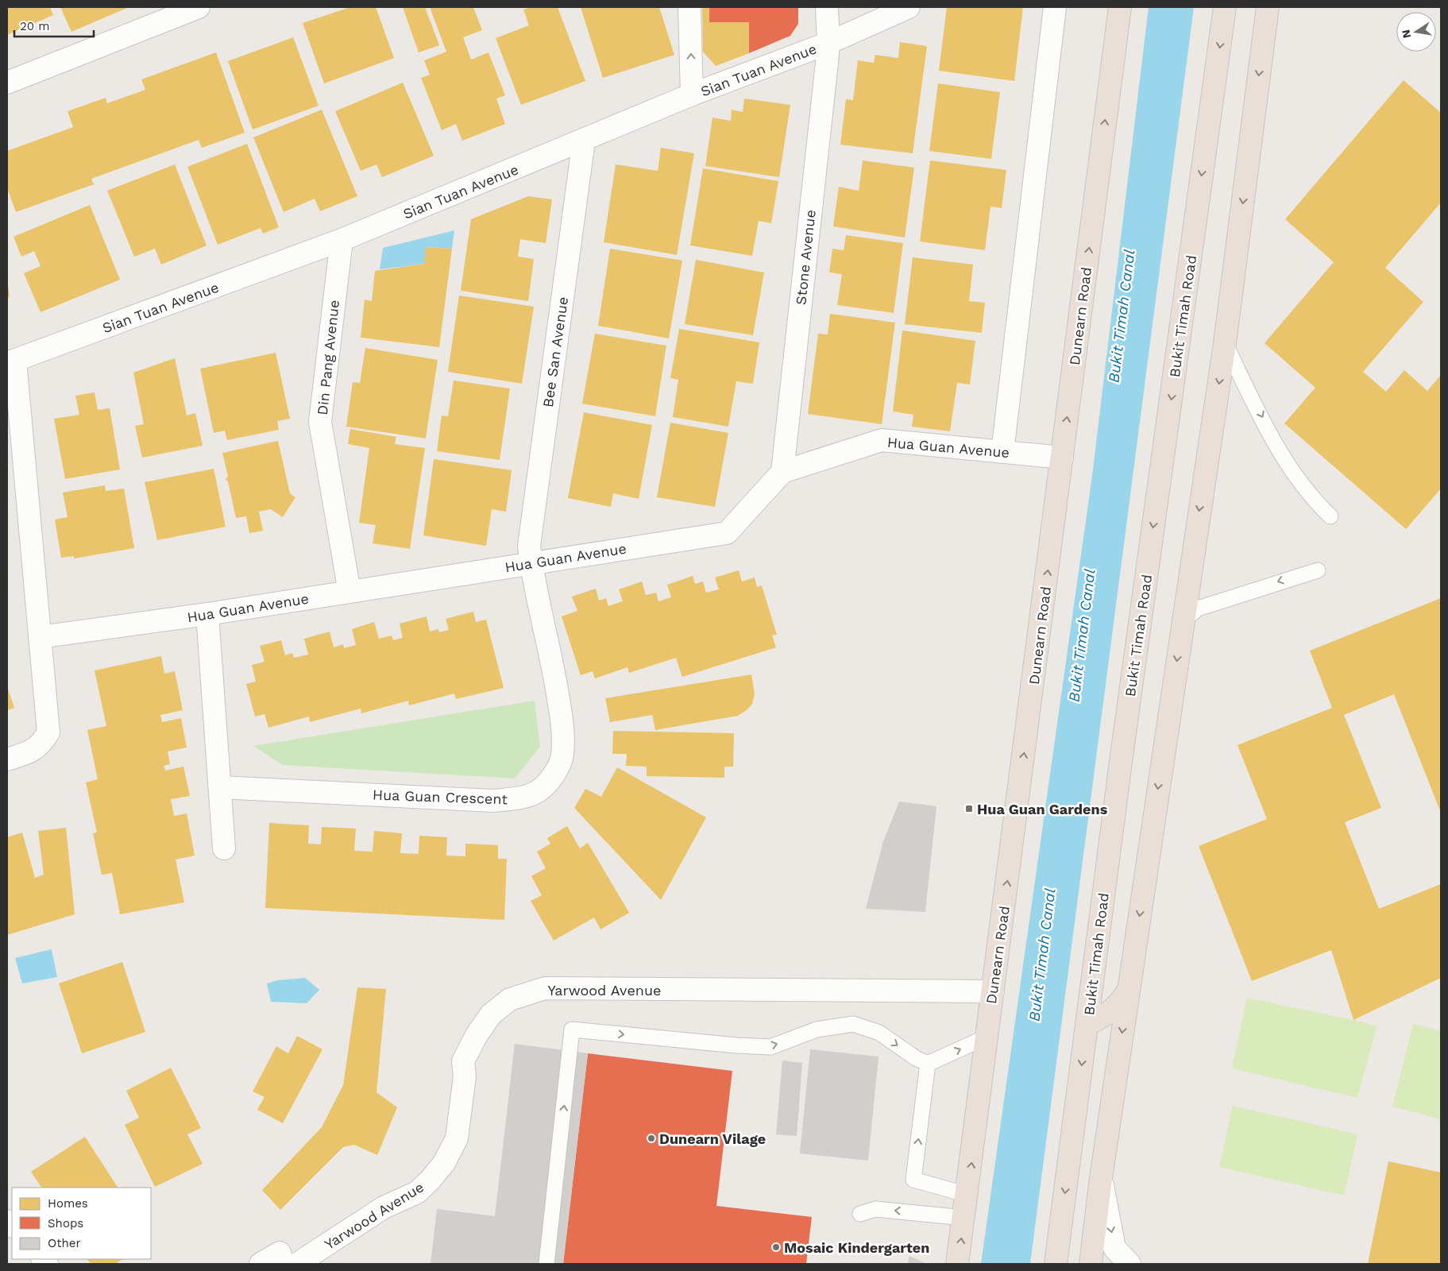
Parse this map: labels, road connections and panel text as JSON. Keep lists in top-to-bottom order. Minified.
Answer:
{"streets":{"highway":["Dunearn Road","Bukit Timah Road"],"street":["Sian Tuan Avenue","Stone Avenue","Bee San Avenue","Din Pang Avenue","Hua Guan Avenue","Hua Guan Crescent","Yarwood Avenue"]},"crossings":[["Sian Tuan Avenue","Stone Avenue"],["Sian Tuan Avenue","Bee San Avenue"],["Sian Tuan Avenue","Din Pang Avenue"],["Stone Avenue","Hua Guan Avenue"],["Dunearn Road","Hua Guan Avenue"],["Dunearn Road","Yarwood Avenue"],["Bee San Avenue","Hua Guan Avenue"],["Bee San Avenue","Hua Guan Crescent"],["Din Pang Avenue","Hua Guan Avenue"],["Hua Guan Avenue","Hua Guan Crescent"]],"water":["Bukit Timah Canal"],"places":{"transit":["Hua Guan Gardens"],"other":["Dunearn Vilage","Mosaic Kindergarten"]},"legend":["Homes","Shops","Other"],"scale_bar":"20 m","north":"left"}
